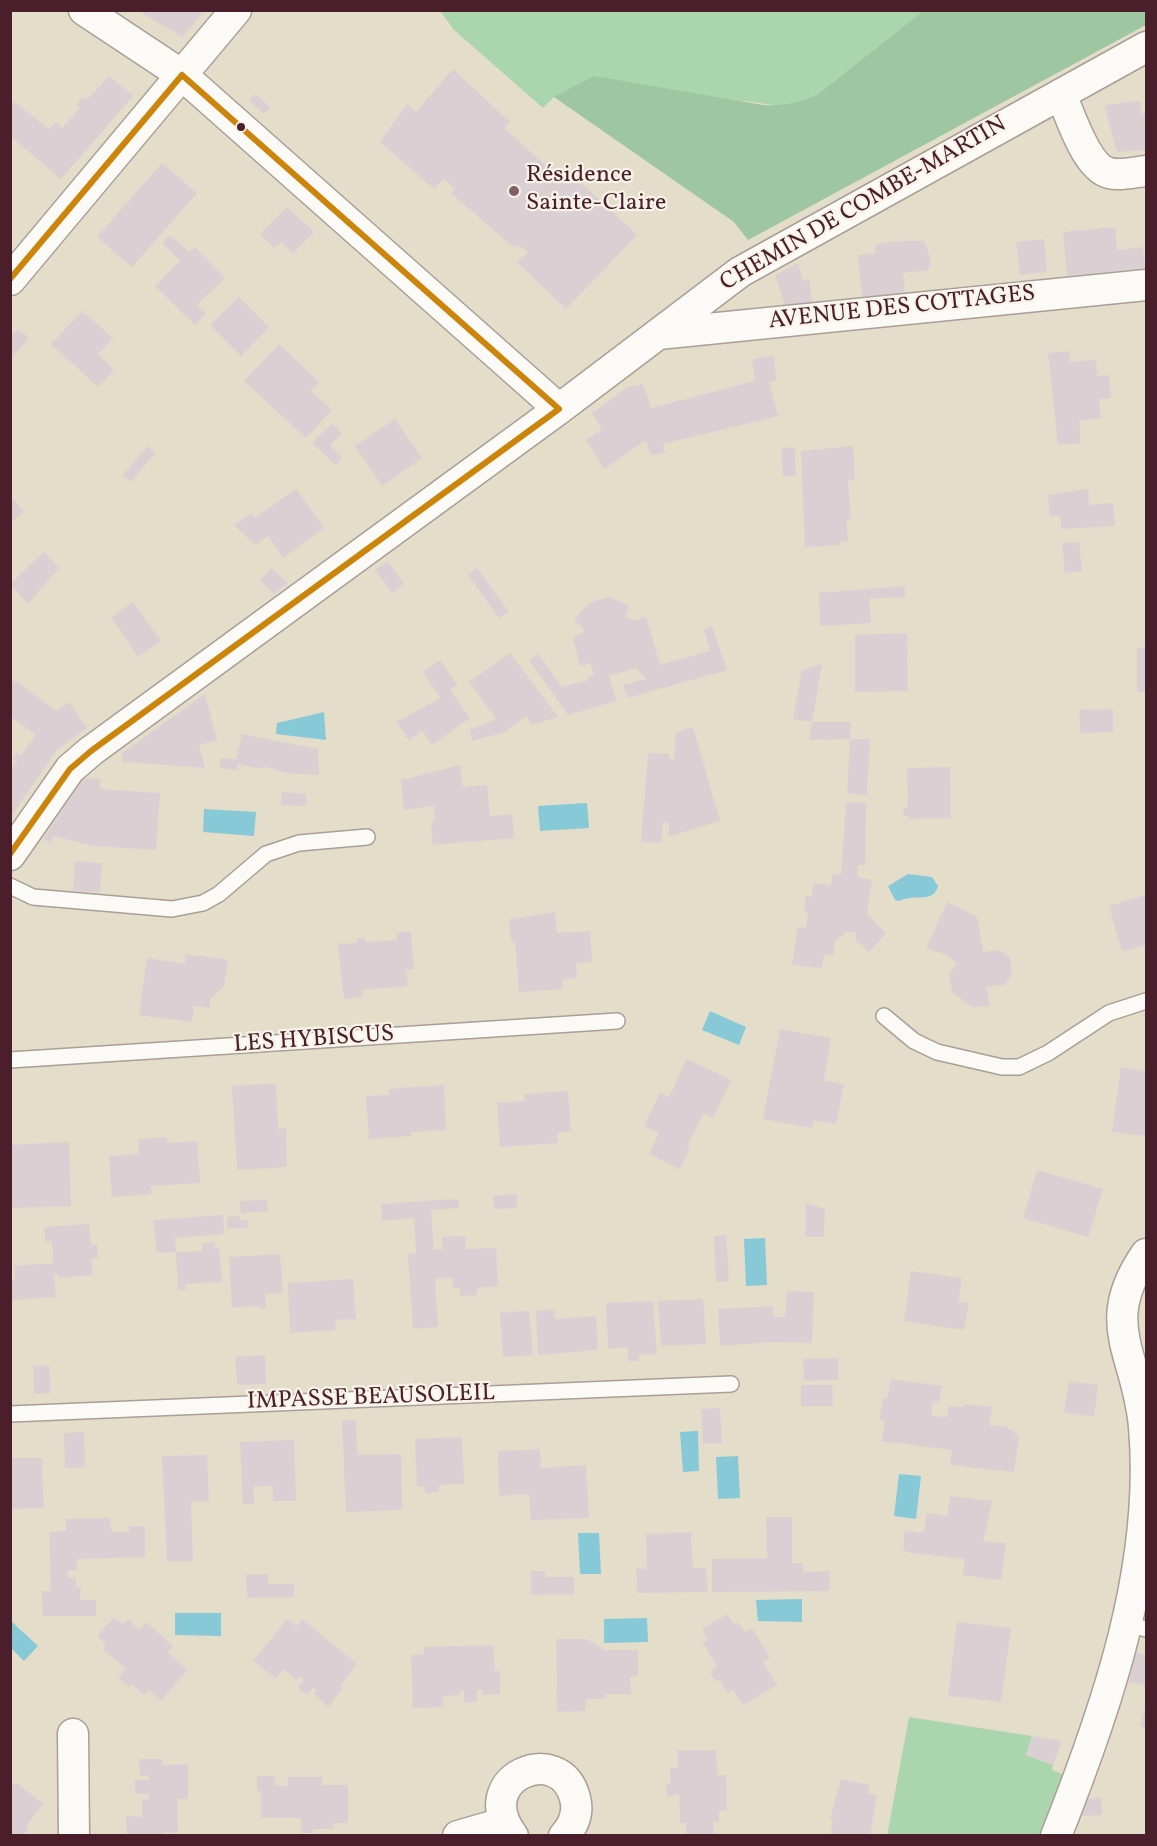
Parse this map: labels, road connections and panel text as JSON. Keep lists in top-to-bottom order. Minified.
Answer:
{"streets":{"street":["CHEMIN DE COMBE-MARTIN","AVENUE DES COTTAGES"],"lane":["LES HYBISCUS","IMPASSE BEAUSOLEIL"]},"crossings":[["CHEMIN DE COMBE-MARTIN","AVENUE DES COTTAGES"]],"places":["Résidence Sainte-Claire"]}
